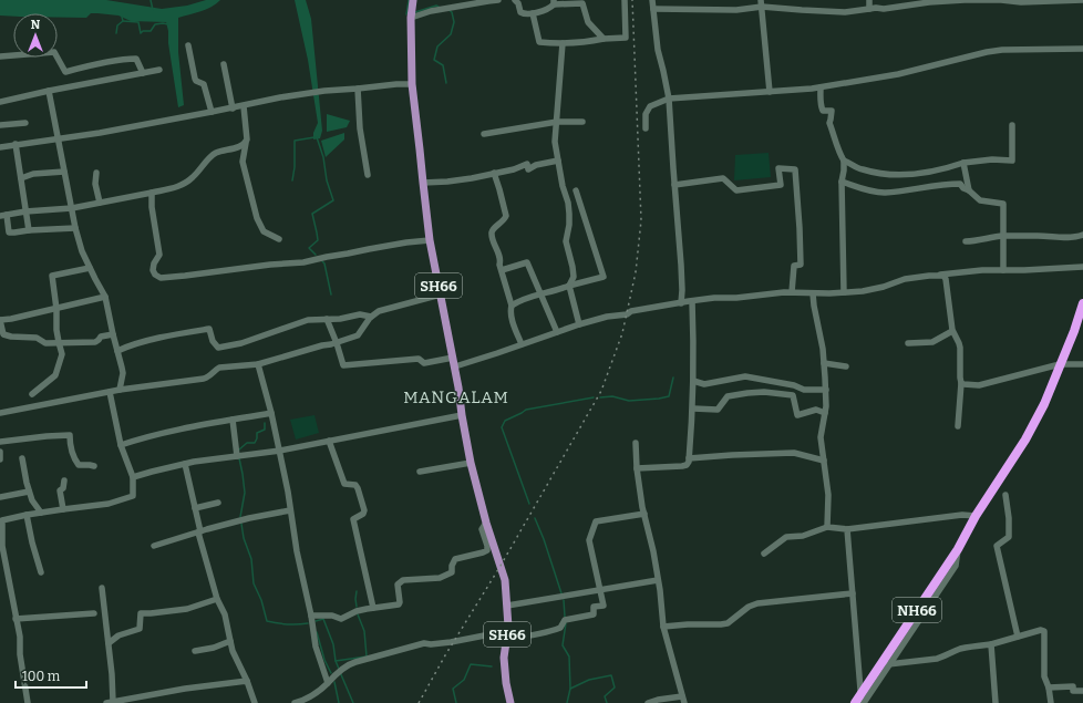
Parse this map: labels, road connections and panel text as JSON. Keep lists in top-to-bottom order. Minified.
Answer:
{"streets":{"highway":["NH66"],"main road":["SH66"]},"districts":["MANGALAM"],"scale_bar":"100 m","north":"top"}
